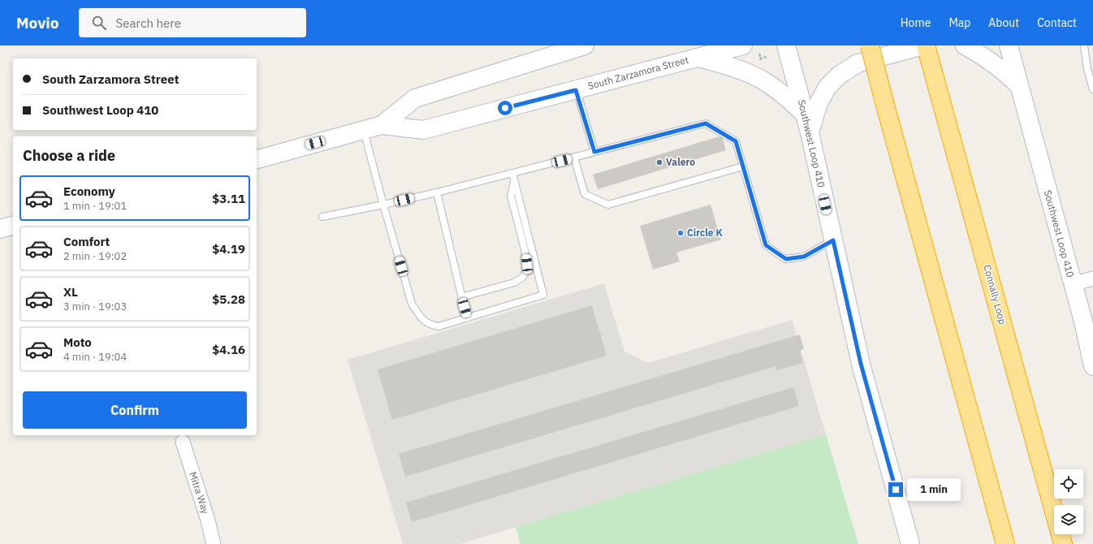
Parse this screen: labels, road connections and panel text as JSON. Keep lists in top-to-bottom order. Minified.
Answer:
{"streets":{"highway":["Connally Loop"],"main road":["South Zarzamora Street","Southwest Loop 410"],"street":["Mitra Way"]},"places":["Valero","Circle K"],"page":{"header":"Movio","search":"Search here","nav":["Home","Map","About","Contact"],"banner":["South Zarzamora Street","Southwest Loop 410"],"heading":"Choose a ride","list":[{"name":"Economy","note":"1 min · 19:01","value":"$3.11"},{"name":"Comfort","note":"2 min · 19:02","value":"$4.19"},{"name":"XL","note":"3 min · 19:03","value":"$5.28"},{"name":"Moto","note":"4 min · 19:04","value":"$4.16"}],"buttons":"Confirm","bubble":"1 min"}}
